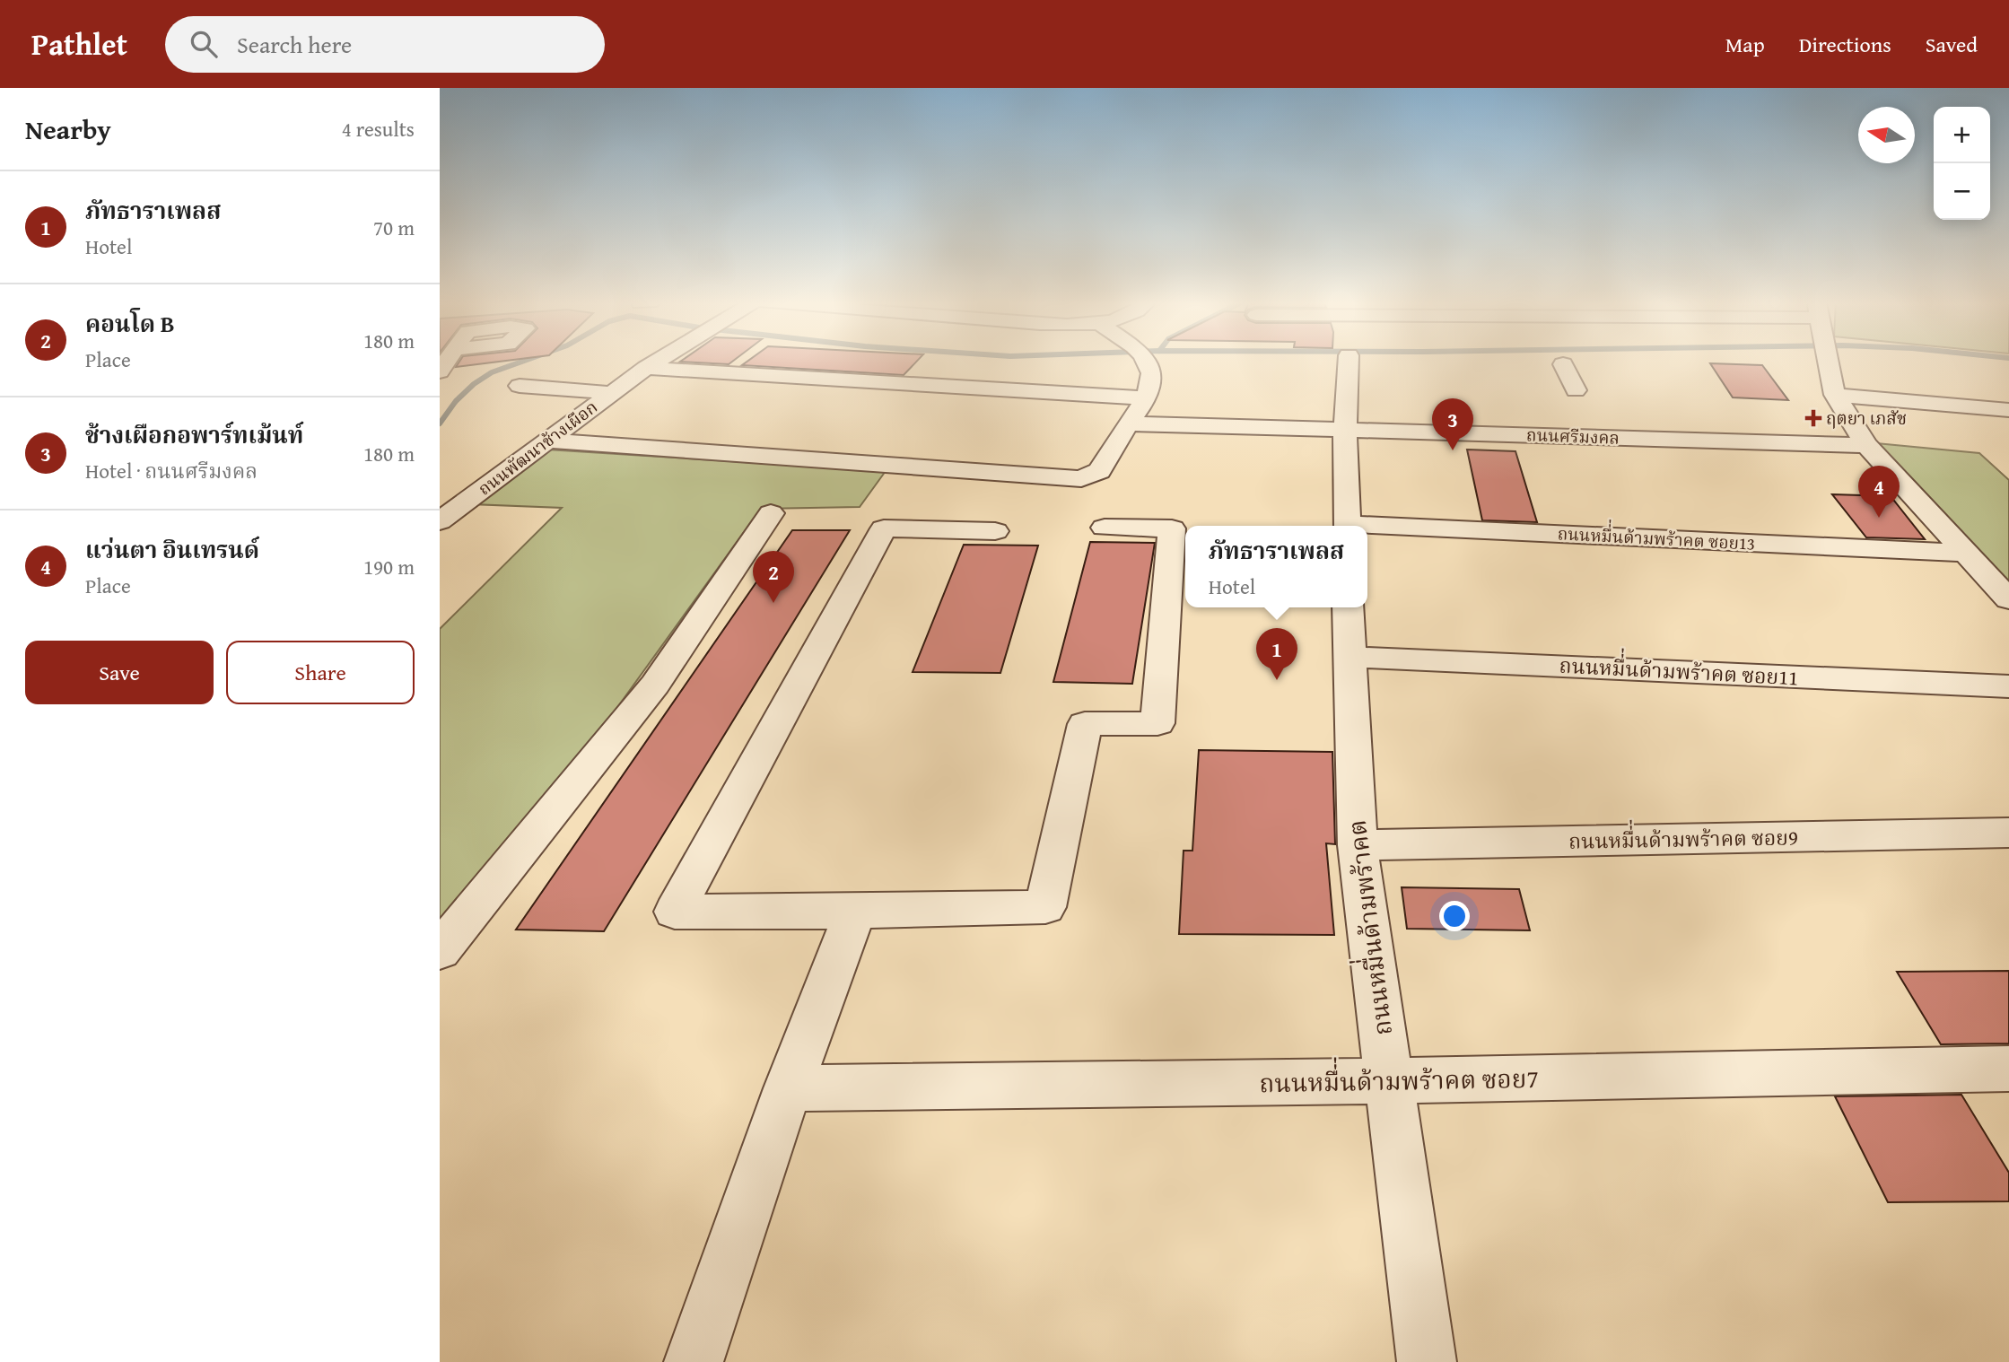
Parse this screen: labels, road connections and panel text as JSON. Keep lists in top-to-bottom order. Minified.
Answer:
{"streets":{"street":["ถนนศรีมงคล","ถนนพัฒนาช้างเผือก","ถนนหมื่่นด้ามพร้าคต ซอย13","ถนนหมื่่นด้ามพร้าคต ซอย11","ถนนหมื่่นด้ามพร้าคต ซอย9","ถนนหมื่่นด้ามพร้าคต","ถนนหมื่่นด้ามพร้าคต ซอย7"]},"crossings":[["ถนนหมื่่นด้ามพร้าคต ซอย11","ถนนหมื่่นด้ามพร้าคต"],["ถนนหมื่่นด้ามพร้าคต ซอย9","ถนนหมื่่นด้ามพร้าคต"],["ถนนหมื่่นด้ามพร้าคต","ถนนหมื่่นด้ามพร้าคต ซอย7"]],"places":{"health":["ฤตยา เภสัช"]},"north":"left","page":{"header":"Pathlet","search":"Search here","nav":["Map","Directions","Saved"],"heading":["Nearby","4 results"],"map_buttons":["+","−"],"list":[{"mark":"1","name":"ภัทธาราเพลส","note":"Hotel","value":"70 m"},{"mark":"2","name":"คอนโด B","note":"Place","value":"180 m"},{"mark":"3","name":"ช้างเผือกอพาร์ทเม้นท์","note":"Hotel · ถนนศรีมงคล","value":"180 m"},{"mark":"4","name":"แว่นตา อินเทรนด์","note":"Place","value":"190 m"}],"pins":["3","4","2","1"],"popup":["ภัทธาราเพลส","Hotel"],"buttons":["Save","Share"]}}
